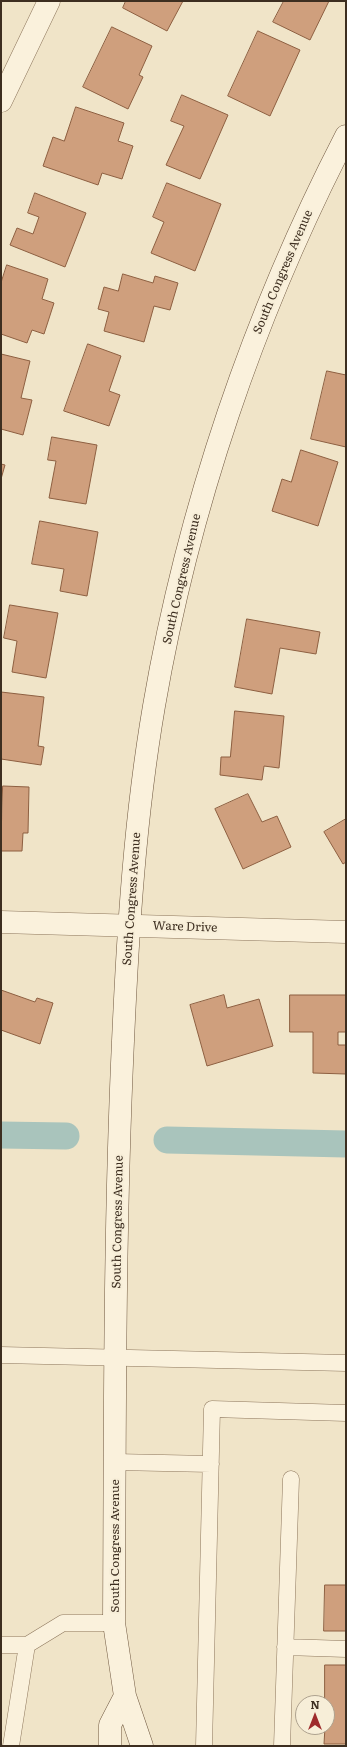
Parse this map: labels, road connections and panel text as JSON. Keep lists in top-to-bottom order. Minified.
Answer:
{"streets":{"street":["South Congress Avenue","Ware Drive"]},"crossings":[["South Congress Avenue","Ware Drive"]],"north":"top"}
